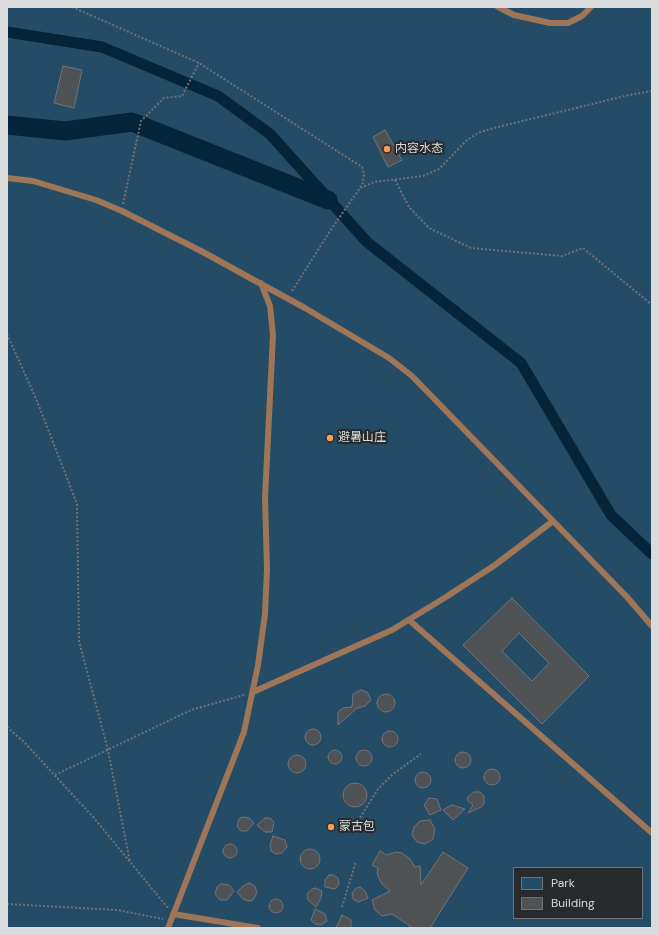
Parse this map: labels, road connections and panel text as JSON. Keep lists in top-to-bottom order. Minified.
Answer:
{"places":["内容水态","避暑山庄","蒙古包"],"legend":["Park","Building"]}
